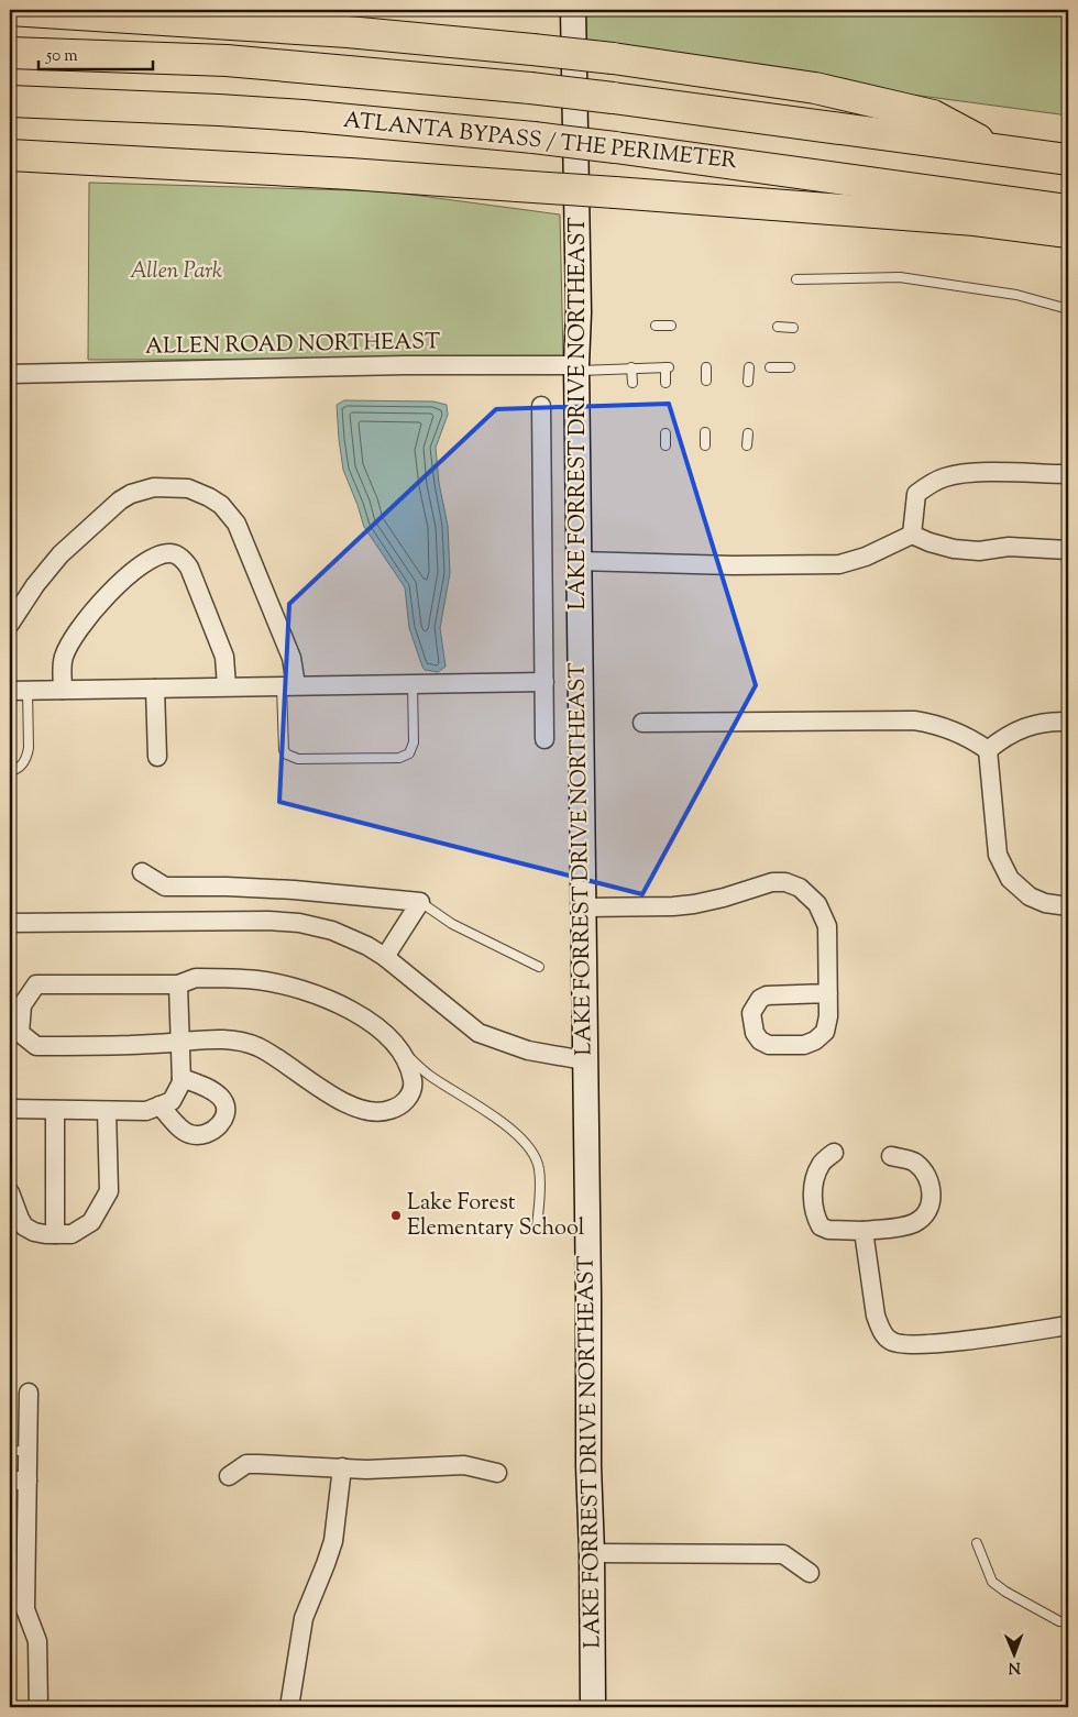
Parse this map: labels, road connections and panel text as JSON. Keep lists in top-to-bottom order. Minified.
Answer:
{"streets":{"highway":["ATLANTA BYPASS / THE PERIMETER"],"street":["ALLEN ROAD NORTHEAST","LAKE FORREST DRIVE NORTHEAST"]},"crossings":[["ALLEN ROAD NORTHEAST","LAKE FORREST DRIVE NORTHEAST"]],"parks":["Allen Park"],"places":["Lake Forest Elementary School"],"scale_bar":"50 m","north":"bottom"}
